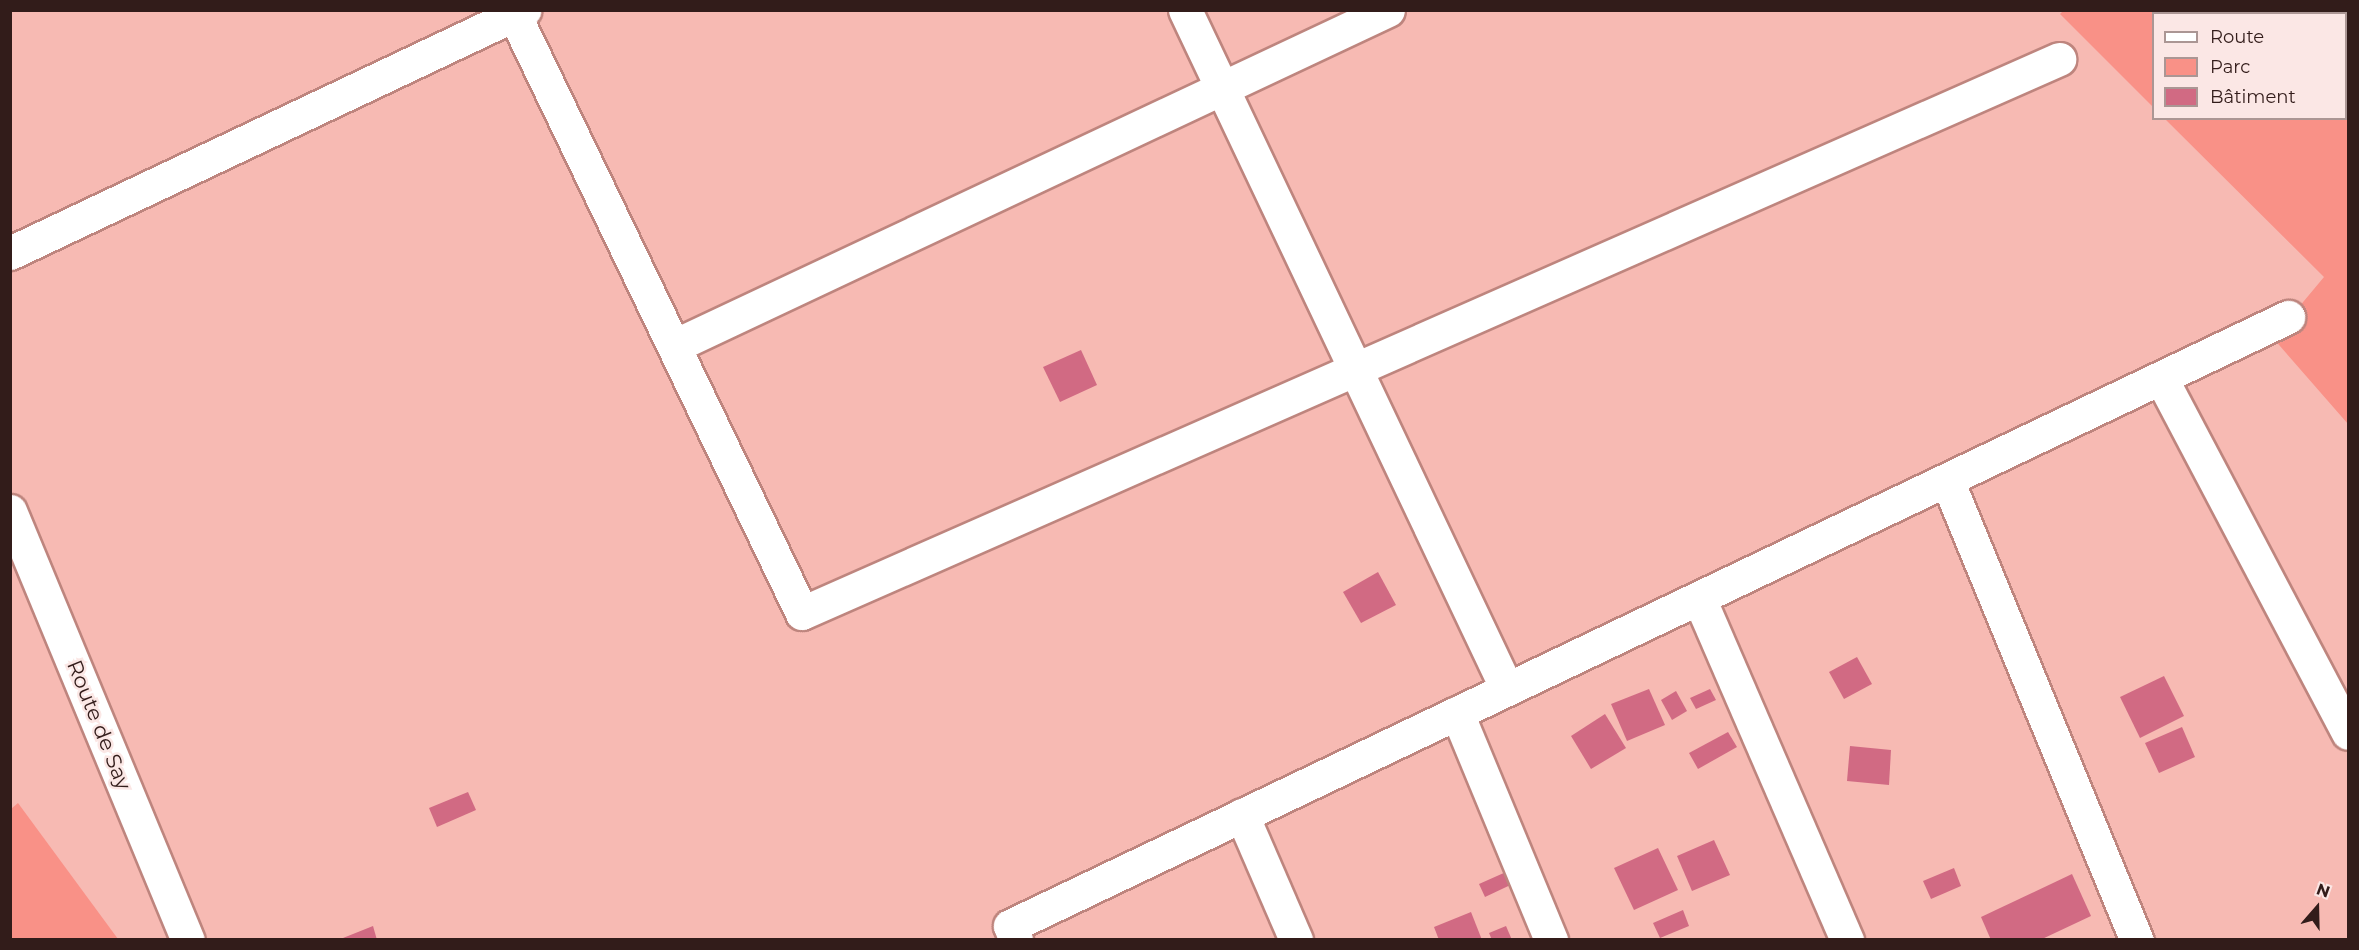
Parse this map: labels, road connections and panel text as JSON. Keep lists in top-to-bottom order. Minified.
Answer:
{"streets":{"street":["Route de Say"]},"legend":["Route","Parc","Bâtiment"],"north":"top"}
